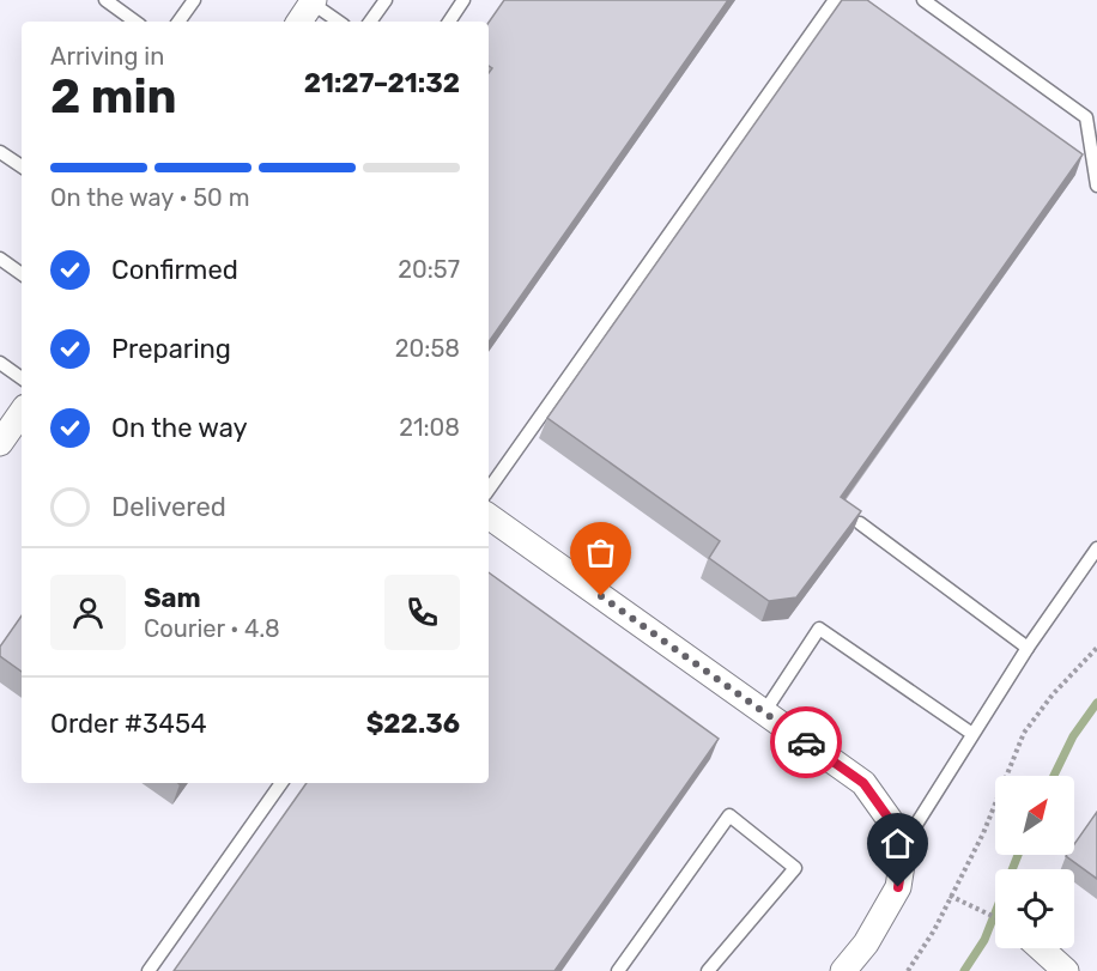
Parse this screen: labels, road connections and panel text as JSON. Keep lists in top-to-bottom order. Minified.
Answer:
{"north":"top right","page":{"heading":["2 min","Arriving in","21:27–21:32"],"panel":["Sam","Courier · 4.8","Order #3454","$22.36"],"bar":"On the way · 50 m","list":[["Confirmed","20:57"],["Preparing","20:58"],["On the way","21:08"],"Delivered"]}}
